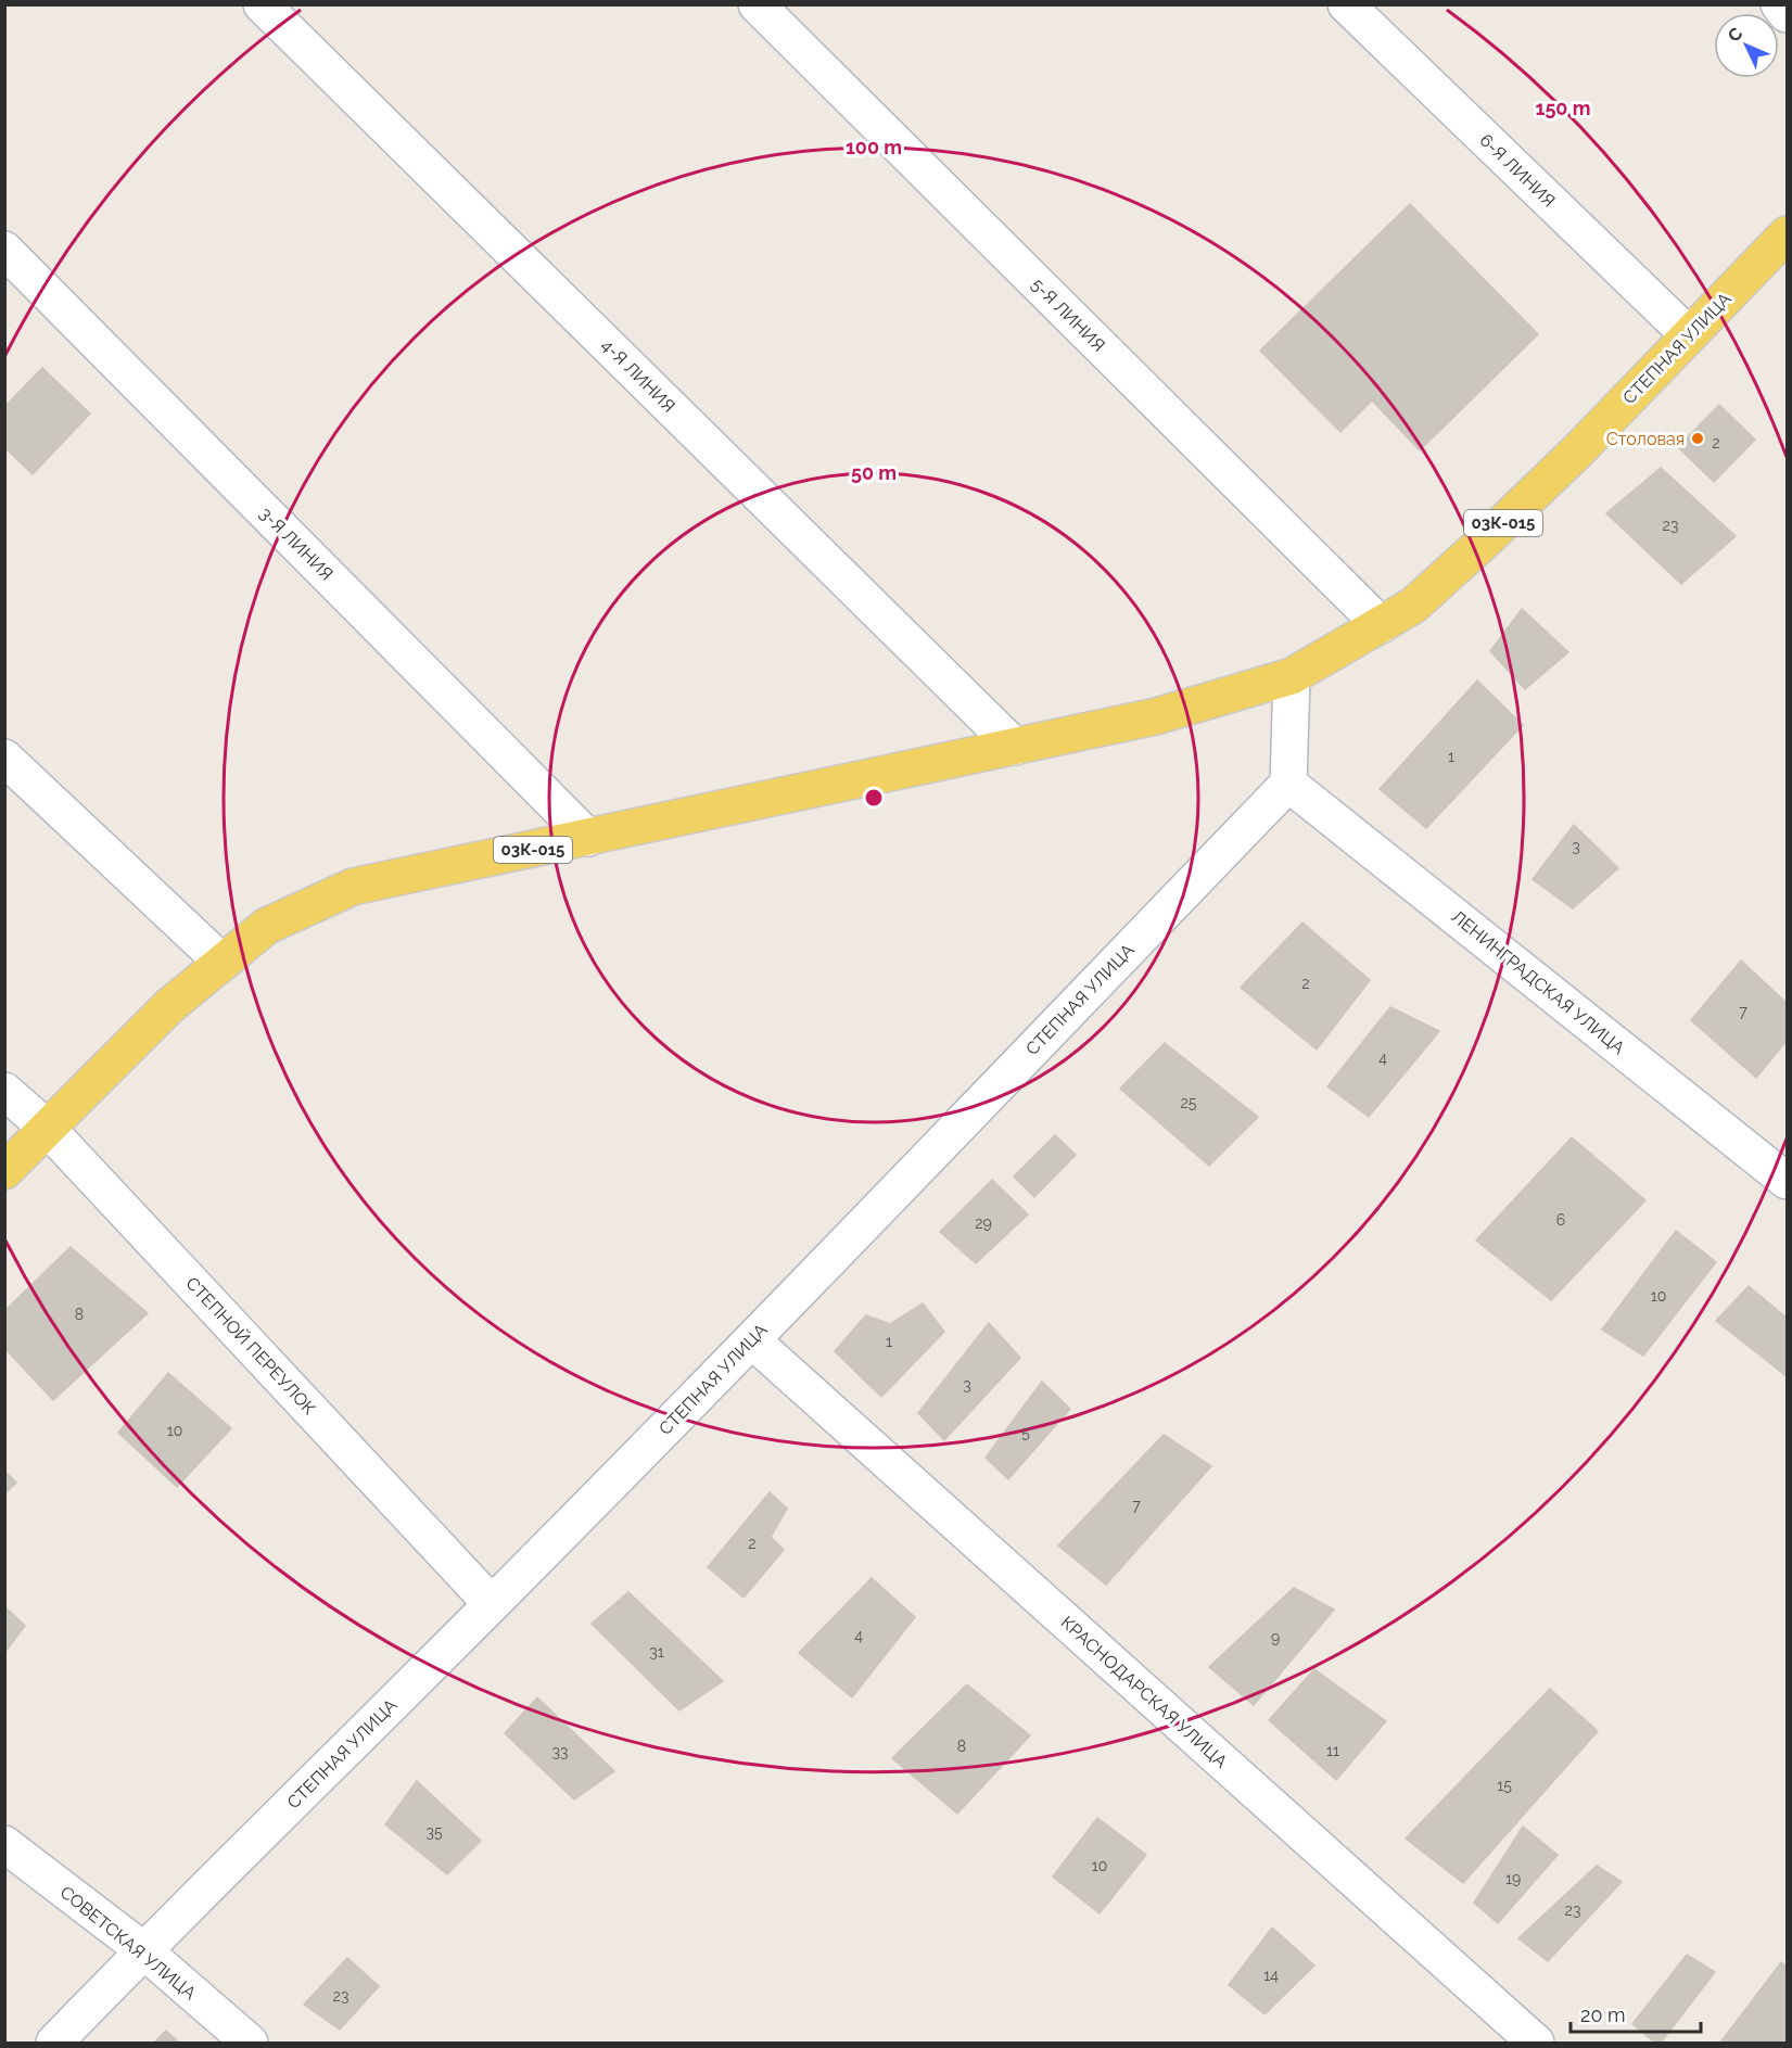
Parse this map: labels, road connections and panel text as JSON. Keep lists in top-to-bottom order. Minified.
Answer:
{"streets":{"main road":["СТЕПНАЯ УЛИЦА","03К-015"],"street":["6-Я ЛИНИЯ","5-Я ЛИНИЯ","4-Я ЛИНИЯ","3-Я ЛИНИЯ","ЛЕНИНГРАДСКАЯ УЛИЦА","СТЕПНОЙ ПЕРЕУЛОК","КРАСНОДАРСКАЯ УЛИЦА","СОВЕТСКАЯ УЛИЦА"]},"crossings":[["6-Я ЛИНИЯ","СТЕПНАЯ УЛИЦА"],["5-Я ЛИНИЯ","СТЕПНАЯ УЛИЦА"],["СТЕПНАЯ УЛИЦА","4-Я ЛИНИЯ"],["СТЕПНАЯ УЛИЦА","03К-015"],["СТЕПНАЯ УЛИЦА","ЛЕНИНГРАДСКАЯ УЛИЦА"],["СТЕПНАЯ УЛИЦА","СТЕПНОЙ ПЕРЕУЛОК"],["СТЕПНАЯ УЛИЦА","КРАСНОДАРСКАЯ УЛИЦА"],["СТЕПНАЯ УЛИЦА","СОВЕТСКАЯ УЛИЦА"],["4-Я ЛИНИЯ","03К-015"],["03К-015","3-Я ЛИНИЯ"],["03К-015","СТЕПНОЙ ПЕРЕУЛОК"]],"places":["Столовая"],"house_numbers":["2","23","1","3","2","7","4","25","6","29","10","8","1","3","10","5","7","2","4","9","31","8","11","33","15","35","10","19","23","14","23"],"scale_bar":"20 m","north":"top left","rings":["150 m","100 m","50 m"]}
